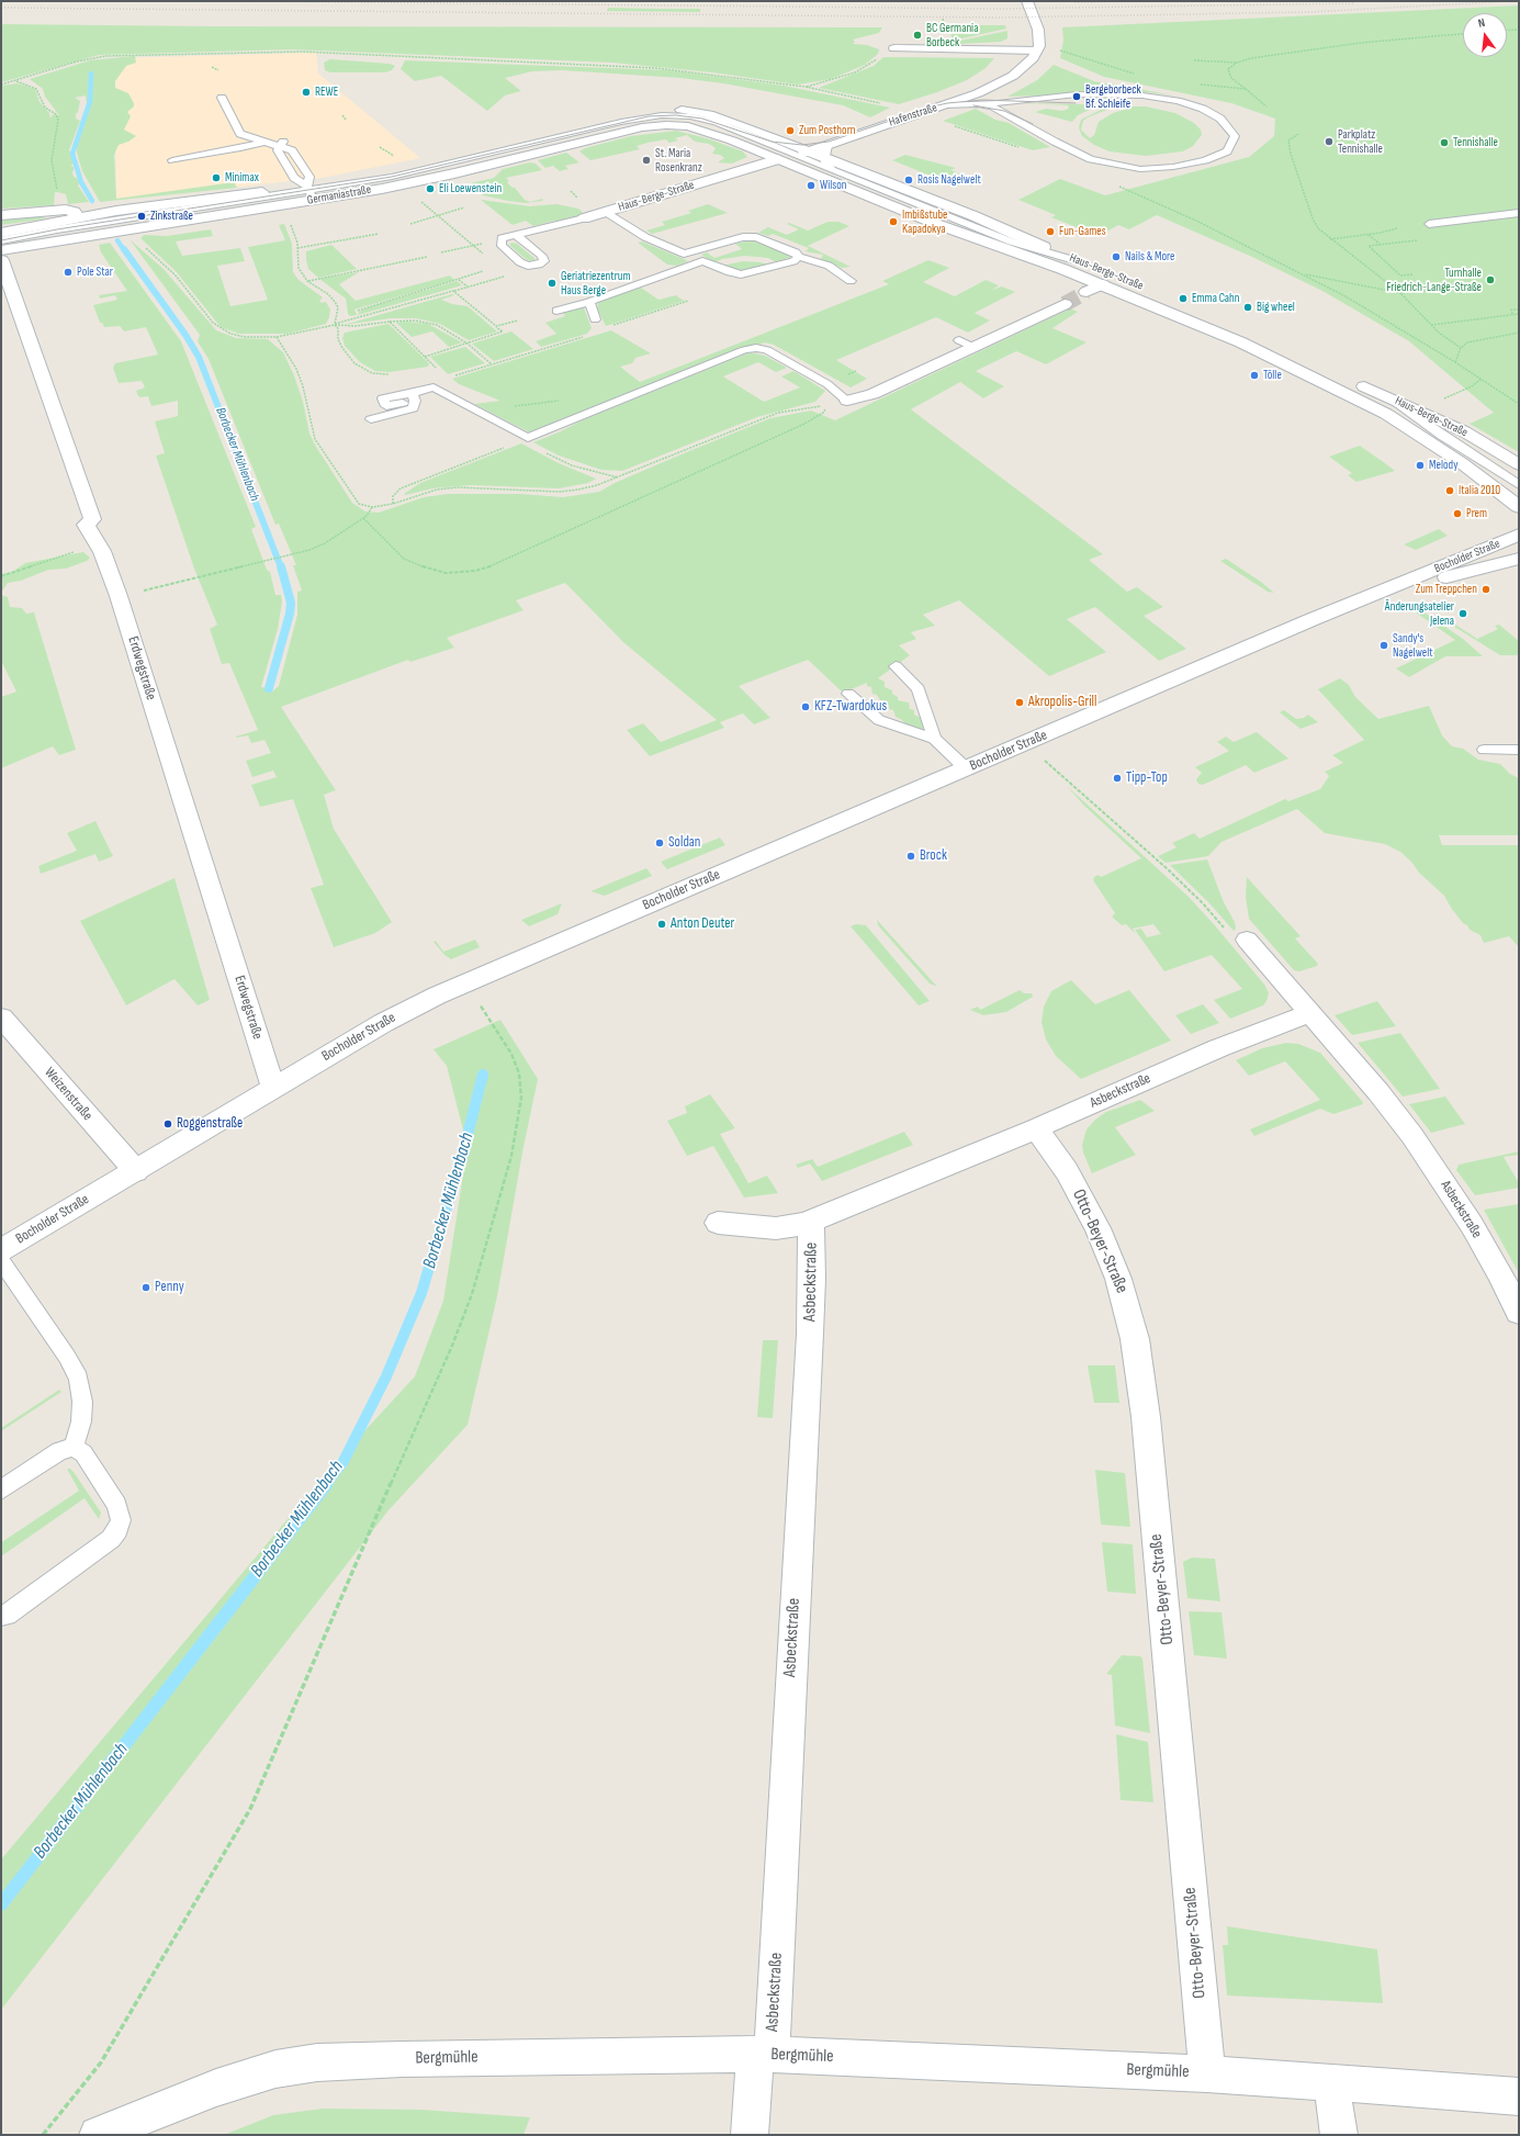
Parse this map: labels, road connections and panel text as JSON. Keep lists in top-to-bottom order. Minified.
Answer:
{"streets":{"main road":["Hafenstraße","Germaniastraße","Haus-Berge-Straße","Bocholder Straße","Erdwegstraße","Asbeckstraße","Weizenstraße","Otto-Beyer-Straße","Bergmühle"]},"crossings":[["Hafenstraße","Haus-Berge-Straße"],["Germaniastraße","Haus-Berge-Straße"],["Bocholder Straße","Erdwegstraße"],["Bocholder Straße","Weizenstraße"],["Asbeckstraße","Otto-Beyer-Straße"],["Asbeckstraße","Bergmühle"],["Otto-Beyer-Straße","Bergmühle"]],"water":["Borbecker Mühlenbach"],"places":["BC Germania Borbeck","REWE","Bergeborbeck Bf. Schleife","Zum Posthorn","Parkplatz Tennishalle","Tennishalle","St. Maria Rosenkranz","Minimax","Rosis Nagelwelt","Wilson","Eli Loewenstein","Zinkstraße","Imbißstube Kapadokya","Fun-Games","Nails & More","Pole Star","Turnhalle Friedrich-Lange-Straße","Geriatriezentrum Haus Berge","Emma Cahn","Big wheel","Tölle","Melody","Italia 2010","Prem","Zum Treppchen","Änderungsatelier Jelena","Sandy's Nagelwelt","Akropolis-Grill","KFZ-Twardokus","Tipp-Top","Soldan","Brock","Anton Deuter","Roggenstraße","Penny"],"north":"top"}
